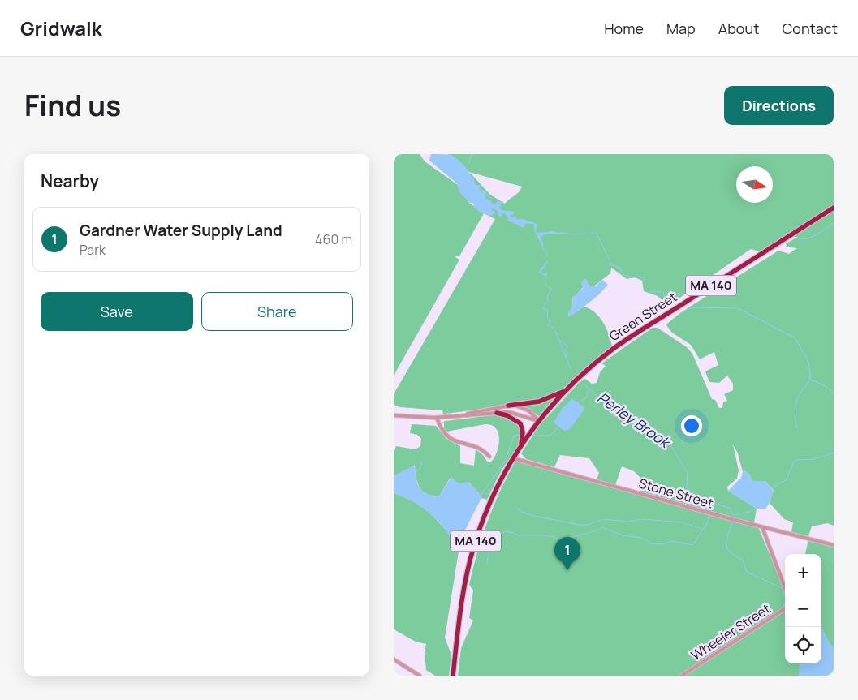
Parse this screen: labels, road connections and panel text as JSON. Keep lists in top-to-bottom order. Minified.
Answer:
{"streets":{"highway":["MA 140","Green Street"],"street":["Stone Street","Wheeler Street"]},"crossings":[["MA 140","Green Street"],["MA 140","Stone Street"]],"water":["Perley Brook"],"north":"right","page":{"header":"Gridwalk","nav":["Home","Map","About","Contact"],"title":"Find us","buttons":["Directions",["Save","Share"]],"heading":"Nearby","list":[{"mark":"1","name":"Gardner Water Supply Land","note":"Park","value":"460 m"}],"pins":"1","map_buttons":["+","−"]}}
